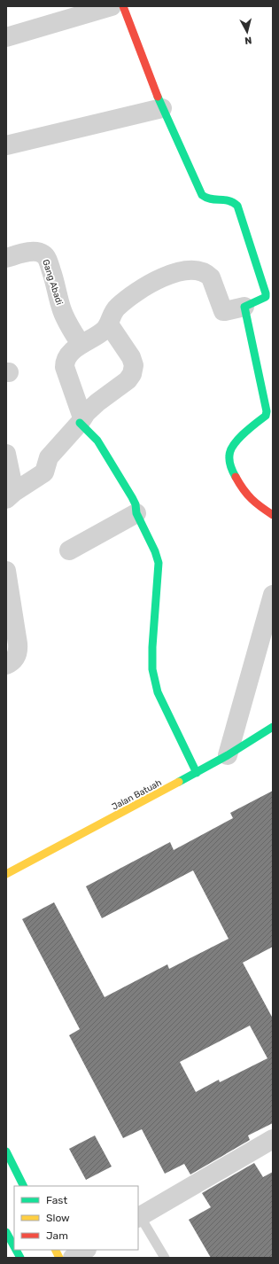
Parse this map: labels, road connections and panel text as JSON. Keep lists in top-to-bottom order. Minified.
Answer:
{"streets":{"main road":["Jalan Batuah"],"street":["Gang Abadi"]},"legend":["Fast","Slow","Jam"],"north":"bottom"}
